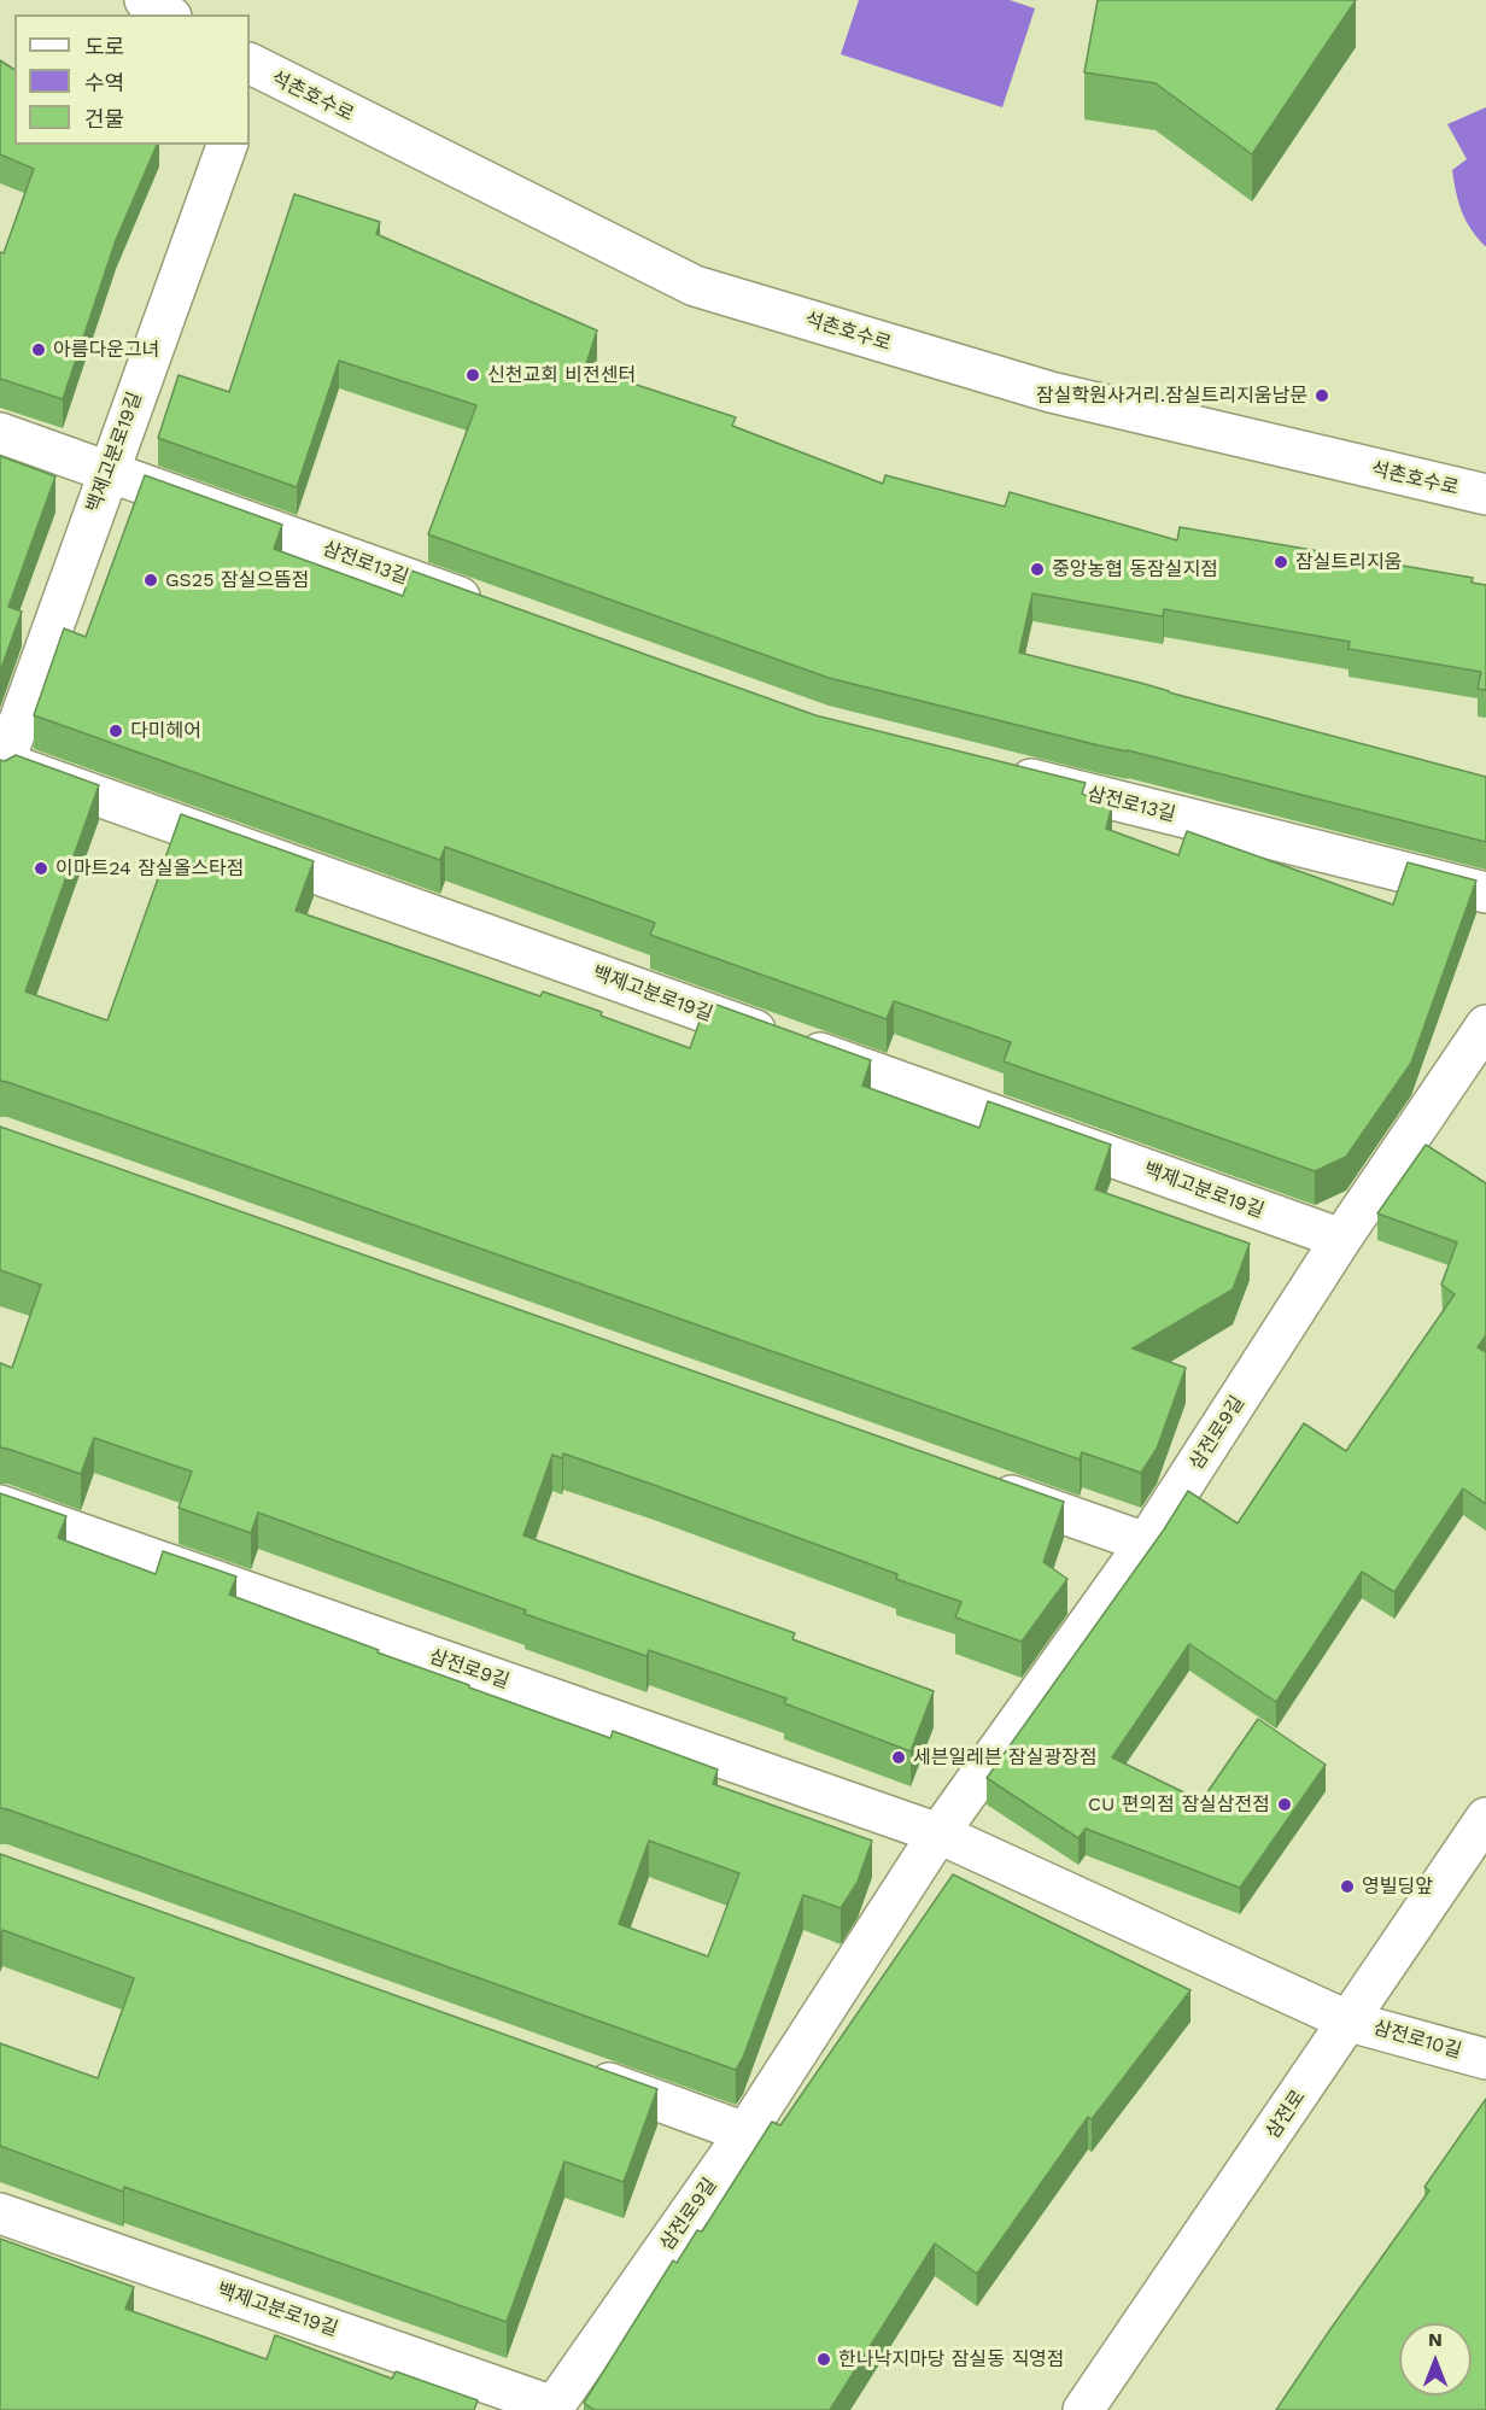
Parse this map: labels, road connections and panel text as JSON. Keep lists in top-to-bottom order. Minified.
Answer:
{"streets":{"street":["석촌호수로","백제고분로19길","삼전로13길","삼전로9길","삼전로10길","삼전로"]},"crossings":[["백제고분로19길","삼전로13길"],["백제고분로19길","삼전로9길"],["삼전로9길","삼전로10길"],["삼전로9길","삼전로"],["삼전로10길","삼전로"]],"places":["아름다운그녀","신천교회 비전센터","잠실학원사거리.잠실트리지움남문","잠실트리지움","중앙농협 동잠실지점","GS25 잠실으뜸점","다미헤어","이마트24 잠실올스타점","세븐일레븐 잠실광장점","CU 편의점 잠실삼전점","영빌딩앞","한나낙지마당 잠실동 직영점"],"legend":["도로","수역","건물"],"north":"top"}
